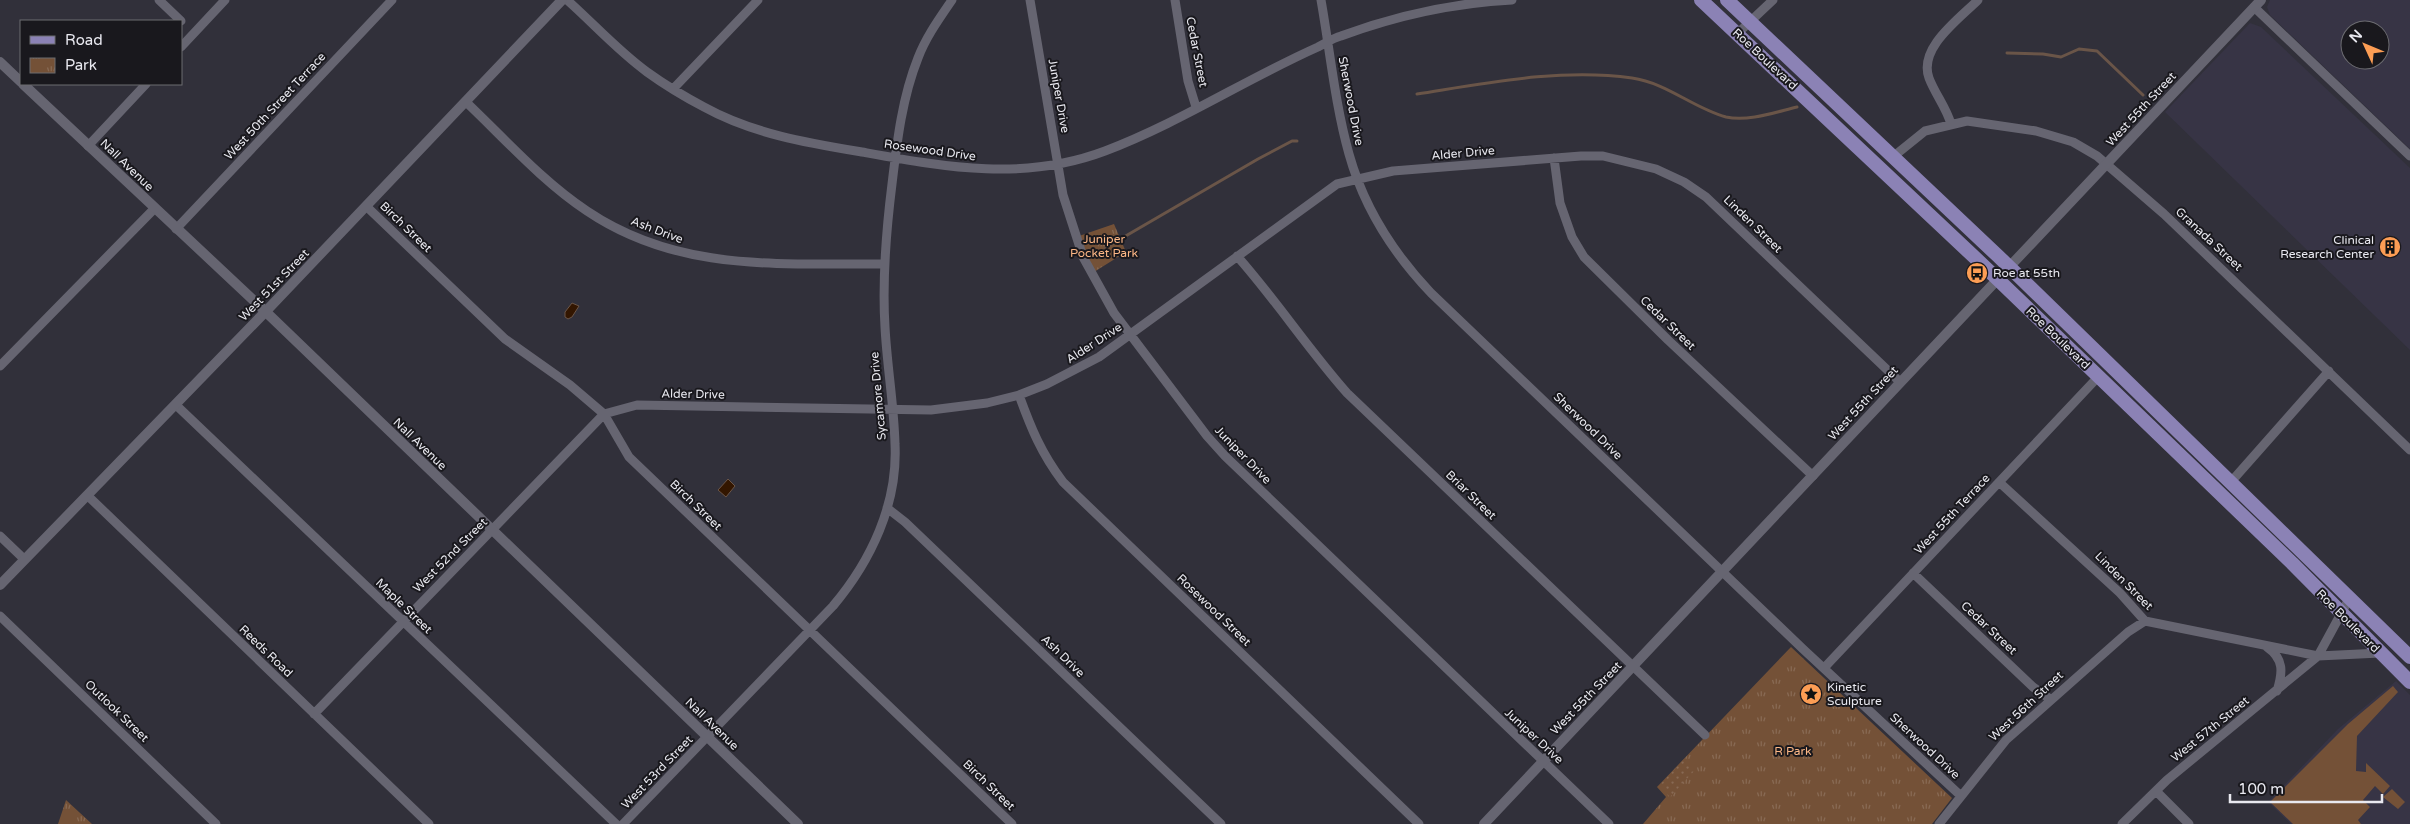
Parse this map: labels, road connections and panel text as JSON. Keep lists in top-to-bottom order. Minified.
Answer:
{"streets":{"main road":["Roe Boulevard"],"street":["Cedar Street","Juniper Drive","Sherwood Drive","West 50th Street Terrace","West 55th Street","Rosewood Drive","Alder Drive","Nall Avenue","Linden Street","Birch Street","Ash Drive","Granada Street","West 51st Street","Sycamore Drive","Briar Street","West 55th Terrace","West 52nd Street","Maple Street","Rosewood Street","Reeds Road","West 56th Street","Outlook Street","West 57th Street","West 53rd Street"]},"crossings":[["Cedar Street","West 55th Street"],["Cedar Street","Rosewood Drive"],["Cedar Street","Alder Drive"],["Cedar Street","Linden Street"],["Cedar Street","West 55th Terrace"],["Cedar Street","West 56th Street"],["Roe Boulevard","West 55th Street"],["Roe Boulevard","Granada Street"],["Roe Boulevard","West 55th Terrace"],["Roe Boulevard","West 57th Street"],["Juniper Drive","West 55th Street"],["Juniper Drive","Rosewood Drive"],["Juniper Drive","Alder Drive"],["Sherwood Drive","West 55th Street"],["Sherwood Drive","Rosewood Drive"],["Sherwood Drive","Alder Drive"],["Sherwood Drive","West 55th Terrace"],["Sherwood Drive","West 56th Street"],["West 50th Street Terrace","Nall Avenue"],["West 55th Street","Linden Street"],["West 55th Street","Granada Street"],["West 55th Street","Briar Street"],["Rosewood Drive","Sycamore Drive"],["Alder Drive","Linden Street"],["Alder Drive","Birch Street"],["Alder Drive","Sycamore Drive"],["Alder Drive","Briar Street"],["Alder Drive","West 52nd Street"],["Alder Drive","Rosewood Street"],["Nall Avenue","West 51st Street"],["Nall Avenue","Sycamore Drive"],["Nall Avenue","West 52nd Street"],["Nall Avenue","West 53rd Street"],["Linden Street","West 55th Terrace"],["Linden Street","West 56th Street"],["Linden Street","West 57th Street"],["Birch Street","West 51st Street"],["Birch Street","Sycamore Drive"],["Birch Street","West 52nd Street"],["Ash Drive","West 51st Street"],["Ash Drive","Sycamore Drive"],["West 51st Street","Maple Street"],["West 51st Street","Reeds Road"],["Sycamore Drive","West 53rd Street"],["West 52nd Street","Maple Street"],["West 52nd Street","Reeds Road"]],"parks":["Juniper Pocket Park","R Park"],"places":{"building":["Clinical Research Center"],"bus stop":["Roe at 55th"],"place":["Kinetic Sculpture"]},"legend":["Road","Park"],"scale_bar":"100 m","north":"top left"}
